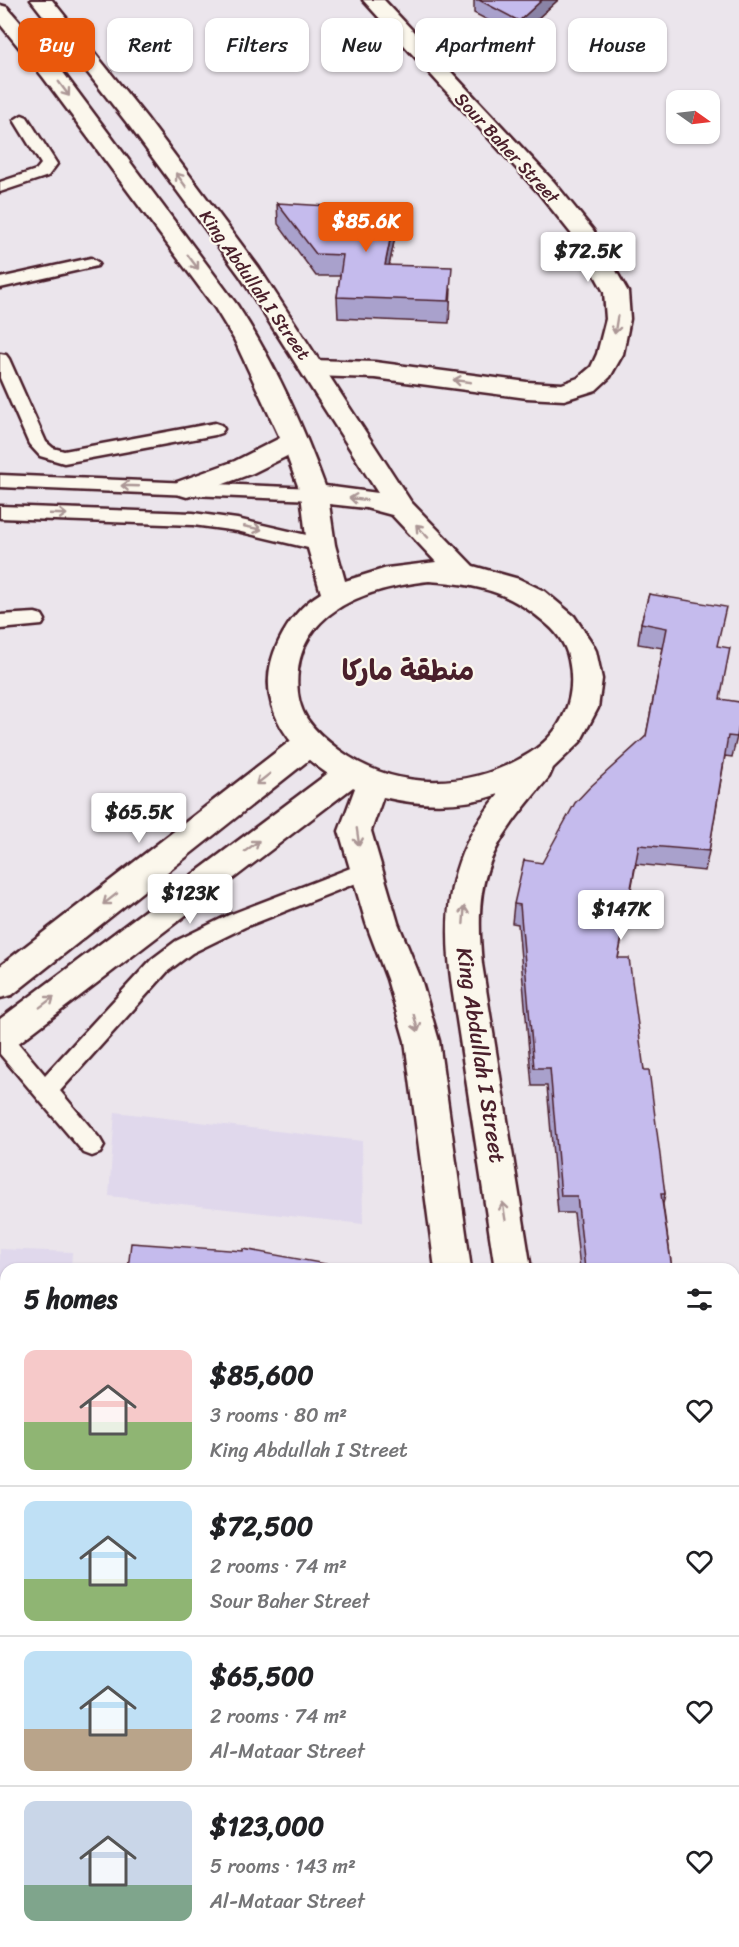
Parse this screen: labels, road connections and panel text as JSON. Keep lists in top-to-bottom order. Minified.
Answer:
{"streets":{"main road":["Sour Baher Street","King Abdullah I Street"]},"crossings":[["Sour Baher Street","King Abdullah I Street"]],"districts":["منطقة ماركا"],"north":"right","page":{"chip":["Buy","Rent","Filters","New","Apartment","House"],"price":["$85.6K","$72.5K","$65.5K","$123K","$147K"],"heading":"5 homes","list":[{"name":"$85,600","note":"3 rooms · 80 m² · King Abdullah I Street"},{"name":"$72,500","note":"2 rooms · 74 m² · Sour Baher Street"},{"name":"$65,500","note":"2 rooms · 74 m² · Al-Mataar Street"},{"name":"$123,000","note":"5 rooms · 143 m² · Al-Mataar Street"}]}}
